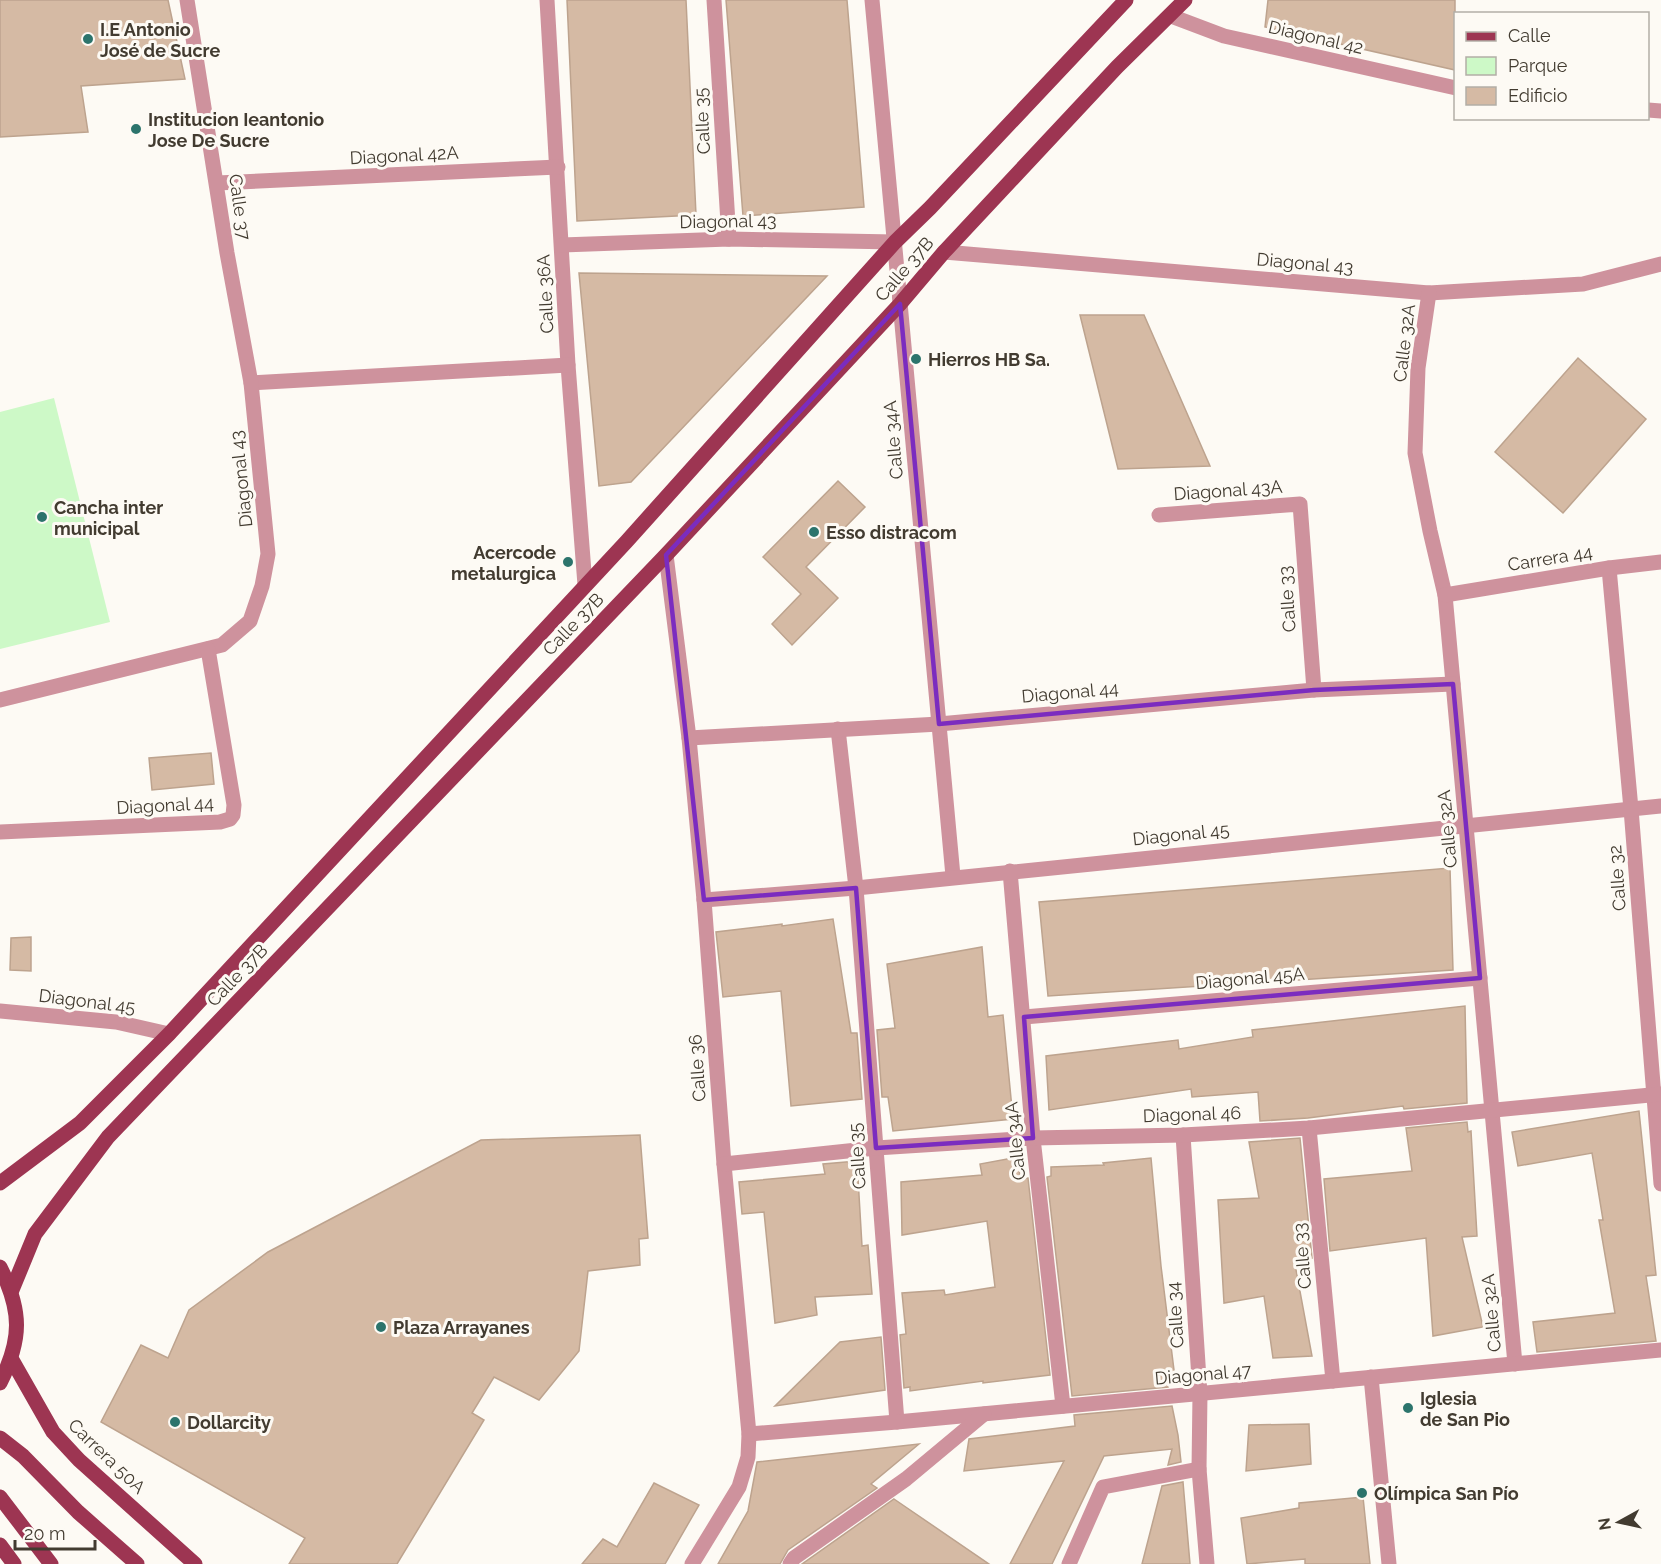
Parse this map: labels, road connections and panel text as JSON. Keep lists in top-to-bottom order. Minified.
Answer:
{"streets":{"main road":["Calle 37B","Carrera 50A"],"street":["Diagonal 42","Calle 35","Diagonal 42A","Calle 37","Diagonal 43","Calle 36A","Calle 32A","Calle 34A","Diagonal 43A","Carrera 44","Calle 33","Diagonal 44","Diagonal 45","Calle 32","Diagonal 45A","Calle 36","Diagonal 46","Calle 34","Diagonal 47"]},"crossings":[["Diagonal 42","Calle 37B"],["Calle 35","Diagonal 43"],["Calle 35","Diagonal 44"],["Calle 35","Diagonal 45"],["Calle 35","Diagonal 46"],["Calle 35","Diagonal 47"],["Diagonal 42A","Calle 37"],["Diagonal 42A","Calle 36A"],["Calle 37","Diagonal 43"],["Diagonal 43","Calle 37B"],["Diagonal 43","Calle 36A"],["Diagonal 43","Calle 32A"],["Diagonal 43","Calle 34A"],["Diagonal 43","Diagonal 44"],["Calle 37B","Calle 36A"],["Calle 37B","Calle 34A"],["Calle 37B","Diagonal 45"],["Calle 37B","Calle 36"],["Calle 32A","Carrera 44"],["Calle 32A","Diagonal 44"],["Calle 32A","Diagonal 45"],["Calle 32A","Diagonal 45A"],["Calle 32A","Diagonal 46"],["Calle 32A","Diagonal 47"],["Calle 34A","Diagonal 44"],["Calle 34A","Diagonal 45"],["Calle 34A","Diagonal 45A"],["Calle 34A","Diagonal 46"],["Calle 34A","Diagonal 47"],["Diagonal 43A","Calle 33"],["Carrera 44","Calle 32"],["Calle 33","Diagonal 44"],["Calle 33","Diagonal 46"],["Calle 33","Diagonal 47"],["Diagonal 44","Calle 36"],["Diagonal 45","Calle 32"],["Diagonal 45","Calle 36"],["Calle 32","Diagonal 46"],["Calle 36","Diagonal 46"],["Calle 36","Diagonal 47"],["Diagonal 46","Calle 34"],["Calle 34","Diagonal 47"]],"places":["I.E Antonio José de Sucre","Institucion Ieantonio Jose De Sucre","Hierros HB Sa.","Cancha inter municipal","Esso distracom","Acercode metalurgica","Plaza Arrayanes","Iglesia de San Pio","Dollarcity","Olímpica San Pío"],"legend":["Calle","Parque","Edificio"],"scale_bar":"20 m","north":"left"}
